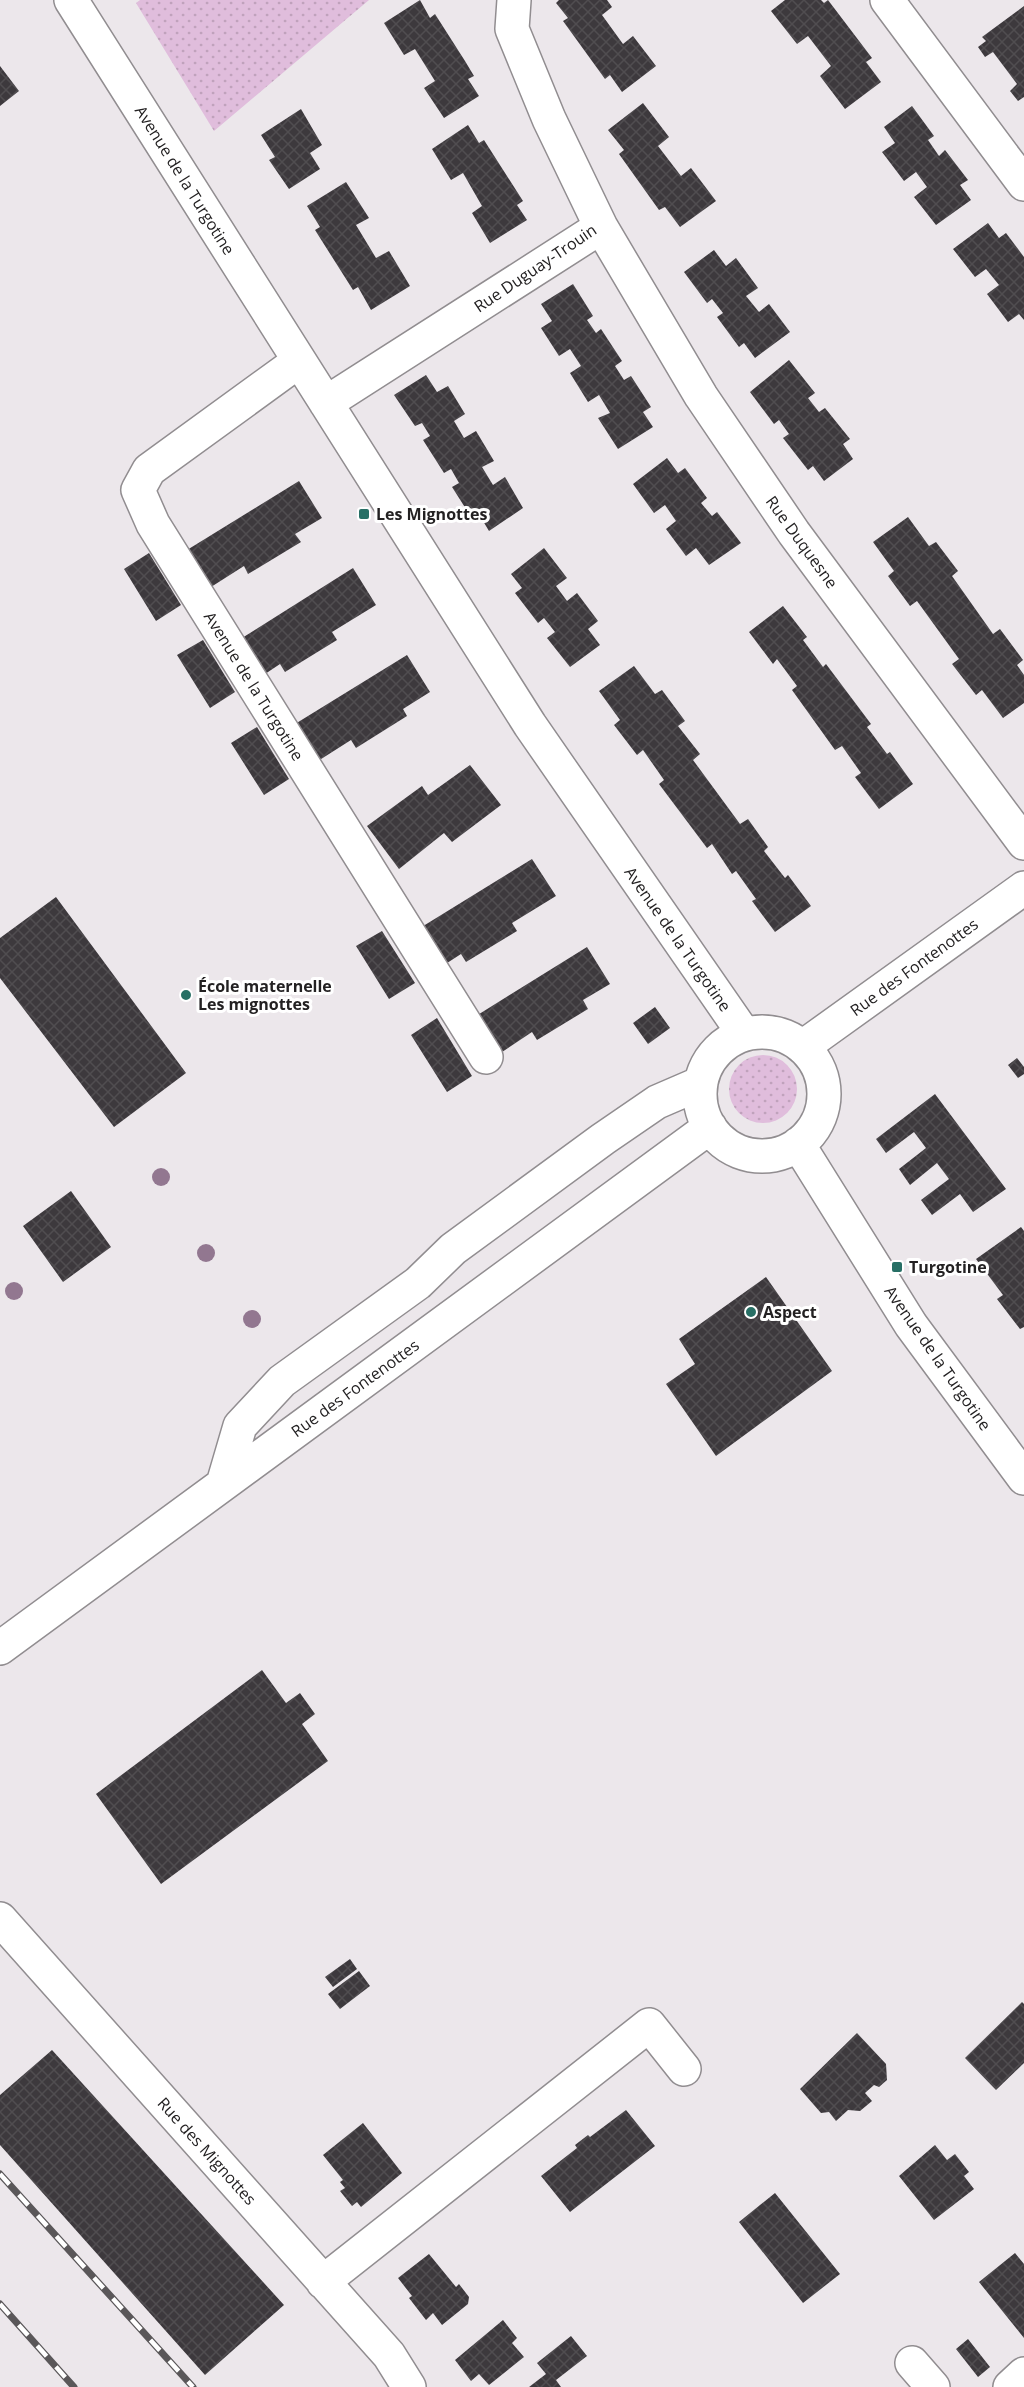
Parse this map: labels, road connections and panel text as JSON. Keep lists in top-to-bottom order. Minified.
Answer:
{"streets":{"street":["Avenue de la Turgotine","Rue Duguay-Trouin","Rue Duquesne","Rue des Fontenottes","Rue des Mignottes"]},"crossings":[["Avenue de la Turgotine","Rue Duguay-Trouin"],["Avenue de la Turgotine","Rue des Fontenottes"],["Rue Duguay-Trouin","Rue Duquesne"]],"places":{"transit":["Les Mignottes","Turgotine"],"other":["École maternelle Les mignottes","Aspect"]}}
